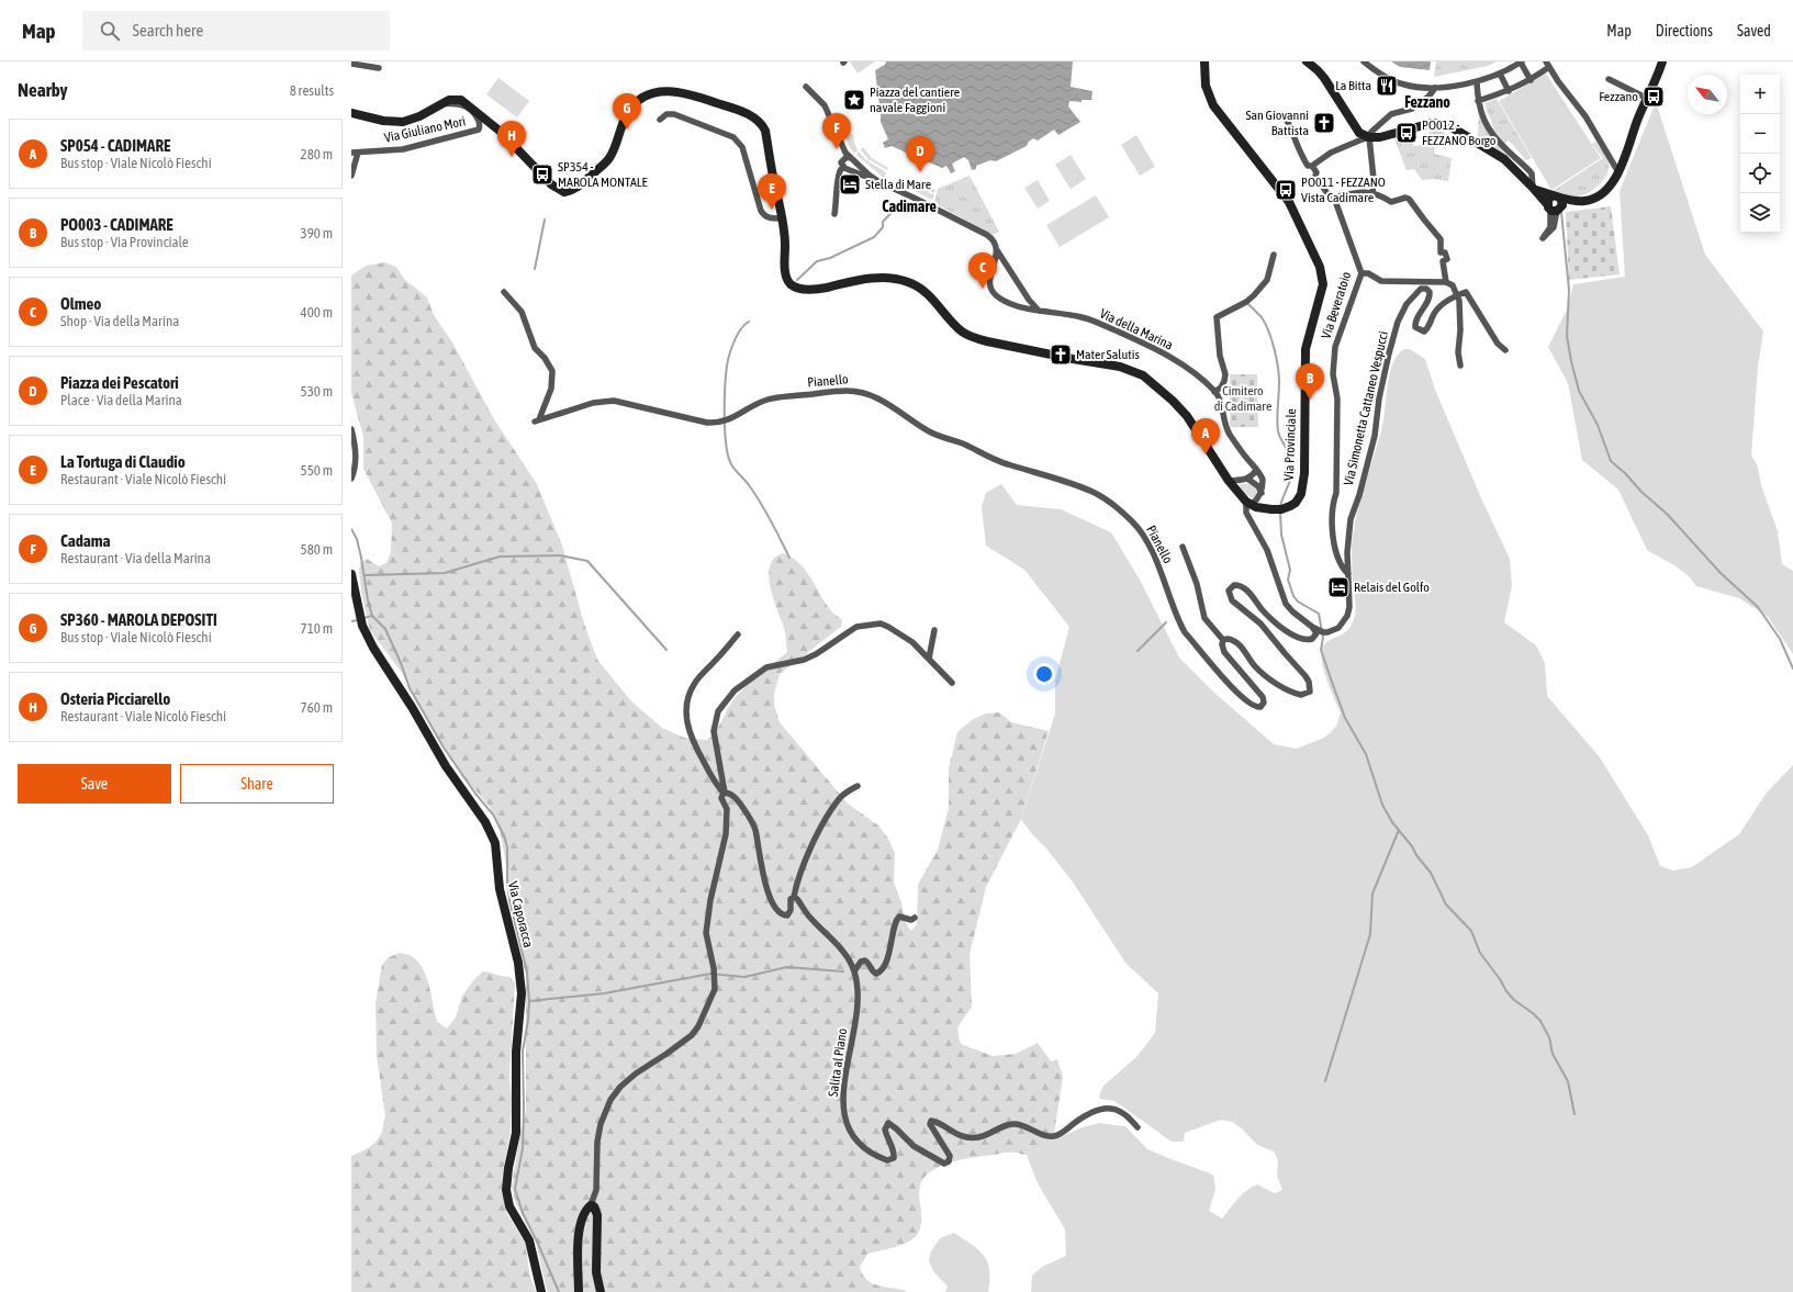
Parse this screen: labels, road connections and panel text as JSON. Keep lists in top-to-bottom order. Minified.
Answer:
{"streets":{"main road":["Via Provinciale","Via Caporacca"],"street":["Via Giuliano Mori","Via Beveratoio","Via della Marina","Pianello","Via Simonetta Cattaneo Vespucci","Salita al Piano"]},"crossings":[["Via Beveratoio","Via Simonetta Cattaneo Vespucci"],["Via Simonetta Cattaneo Vespucci","Via Provinciale"]],"districts":["Fezzano","Cadimare"],"parks":["Cimitero di Cadimare"],"places":{"restaurant":["La Bitta"],"bus stop":["Fezzano","PO012 - FEZZANO Borgo","SP354 - MAROLA MONTALE","PO011 - FEZZANO Vista Cadimare"],"place":["Piazza del cantiere navale Faggioni"],"church":["San Giovanni Battista","Mater Salutis"],"hotel":["Stella di Mare","Relais del Golfo"]},"north":"top left","page":{"header":"Map","search":"Search here","nav":["Map","Directions","Saved"],"heading":["Nearby","8 results"],"map_buttons":["+","−"],"pins":["G","F","H","D","E","C","B","A"],"list":[{"mark":"A","name":"SP054 - CADIMARE","note":"Bus stop · Viale Nicolò Fieschi","value":"280 m"},{"mark":"B","name":"PO003 - CADIMARE","note":"Bus stop · Via Provinciale","value":"390 m"},{"mark":"C","name":"Olmeo","note":"Shop · Via della Marina","value":"400 m"},{"mark":"D","name":"Piazza dei Pescatori","note":"Place · Via della Marina","value":"530 m"},{"mark":"E","name":"La Tortuga di Claudio","note":"Restaurant · Viale Nicolò Fieschi","value":"550 m"},{"mark":"F","name":"Cadama","note":"Restaurant · Via della Marina","value":"580 m"},{"mark":"G","name":"SP360 - MAROLA DEPOSITI","note":"Bus stop · Viale Nicolò Fieschi","value":"710 m"},{"mark":"H","name":"Osteria Picciarello","note":"Restaurant · Viale Nicolò Fieschi","value":"760 m"}],"buttons":["Save","Share"]}}
